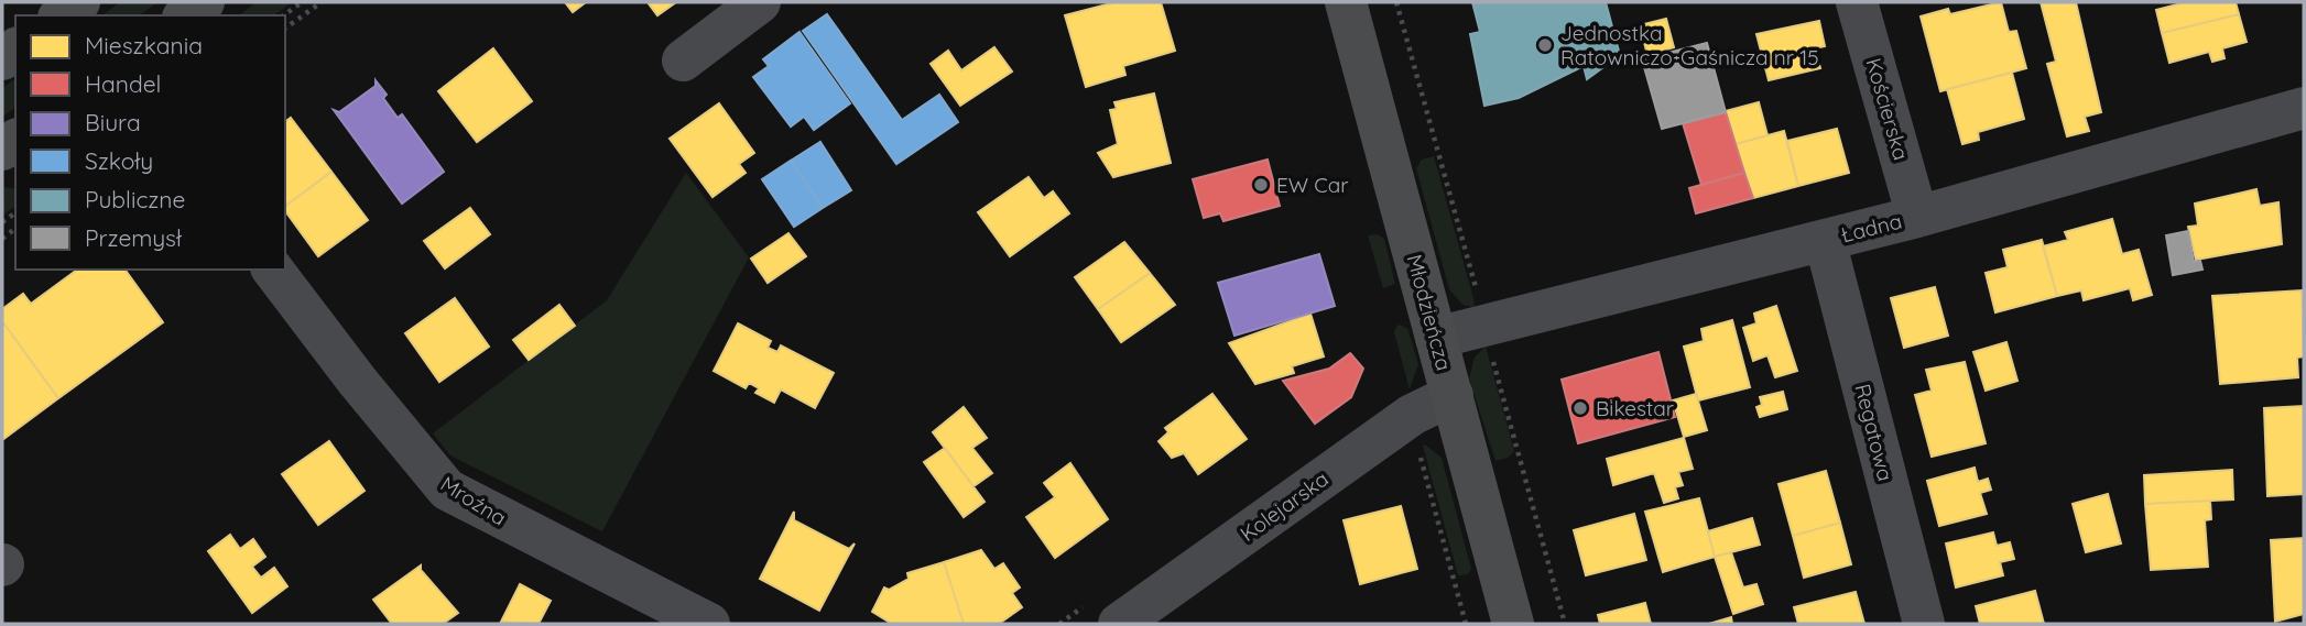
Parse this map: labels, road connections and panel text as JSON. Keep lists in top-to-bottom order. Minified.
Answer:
{"streets":{"main road":["Młodzieńcza"],"street":["Kościerska","Ładna","Regatowa","Mroźna","Kolejarska"]},"crossings":[["Kościerska","Ładna"],["Ładna","Młodzieńcza"],["Ładna","Regatowa"],["Młodzieńcza","Kolejarska"]],"places":["Jednostka Ratowniczo-Gaśnicza nr 15","EW Car","Bikestar"],"legend":["Mieszkania","Handel","Biura","Szkoły","Publiczne","Przemysł"]}
